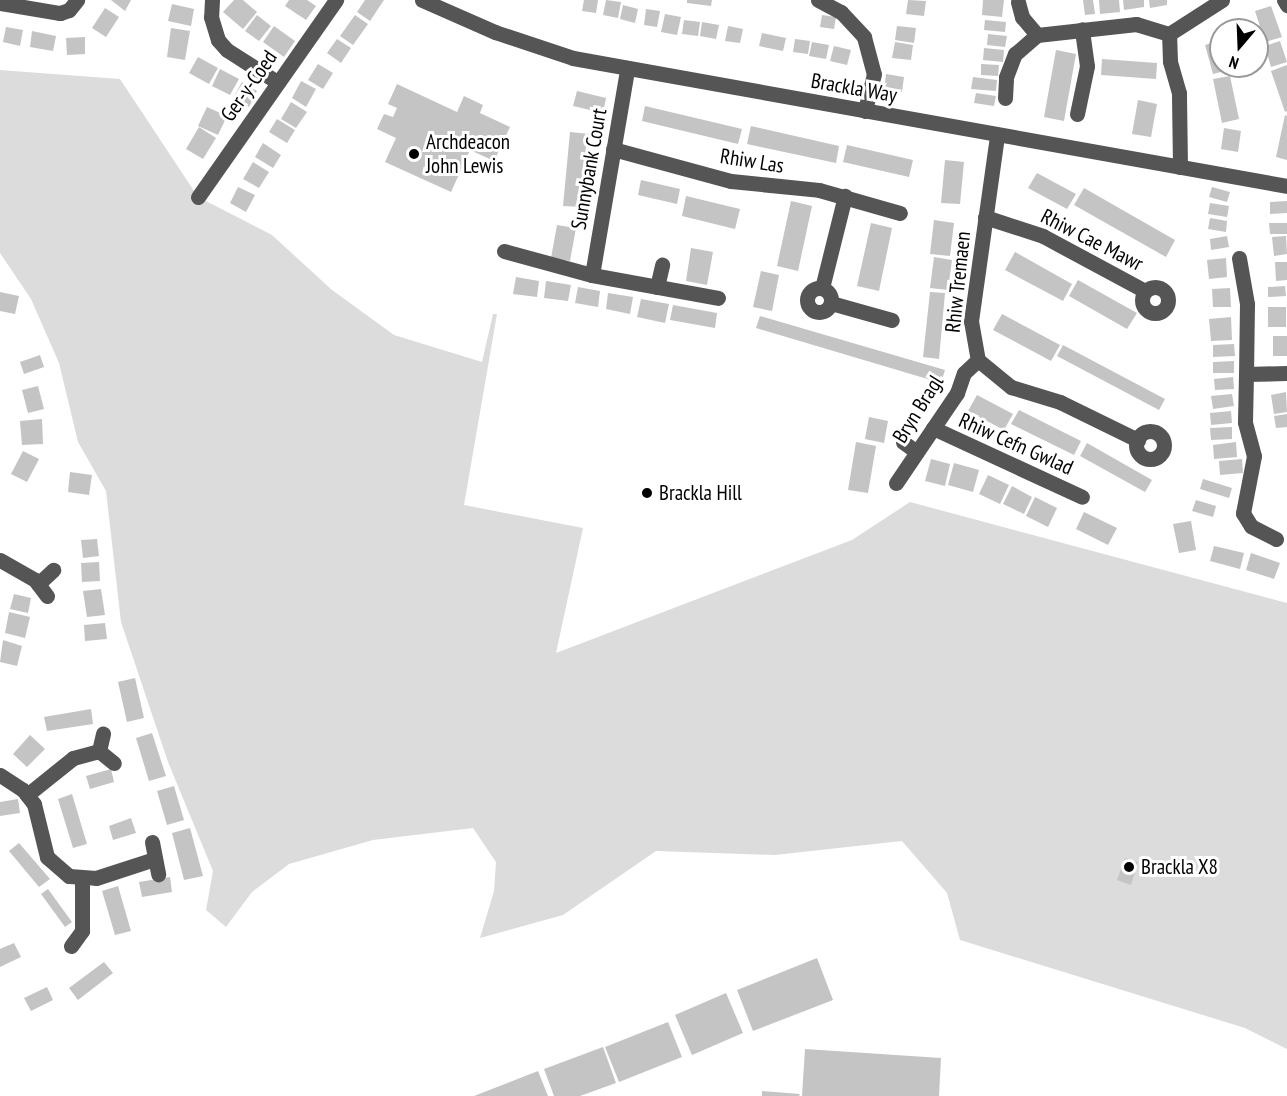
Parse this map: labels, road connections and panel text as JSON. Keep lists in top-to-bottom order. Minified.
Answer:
{"streets":{"street":["Ger-y-Coed","Brackla Way","Rhiw Las","Sunnybank Court","Rhiw Cae Mawr","Rhiw Tremaen","Bryn Bragl","Rhiw Cefn Gwlad"]},"crossings":[["Brackla Way","Sunnybank Court"],["Brackla Way","Rhiw Tremaen"],["Rhiw Las","Sunnybank Court"],["Rhiw Cae Mawr","Rhiw Tremaen"],["Rhiw Tremaen","Bryn Bragl"],["Bryn Bragl","Rhiw Cefn Gwlad"]],"places":["Archdeacon John Lewis","Brackla Hill","Brackla X8"],"north":"bottom"}
